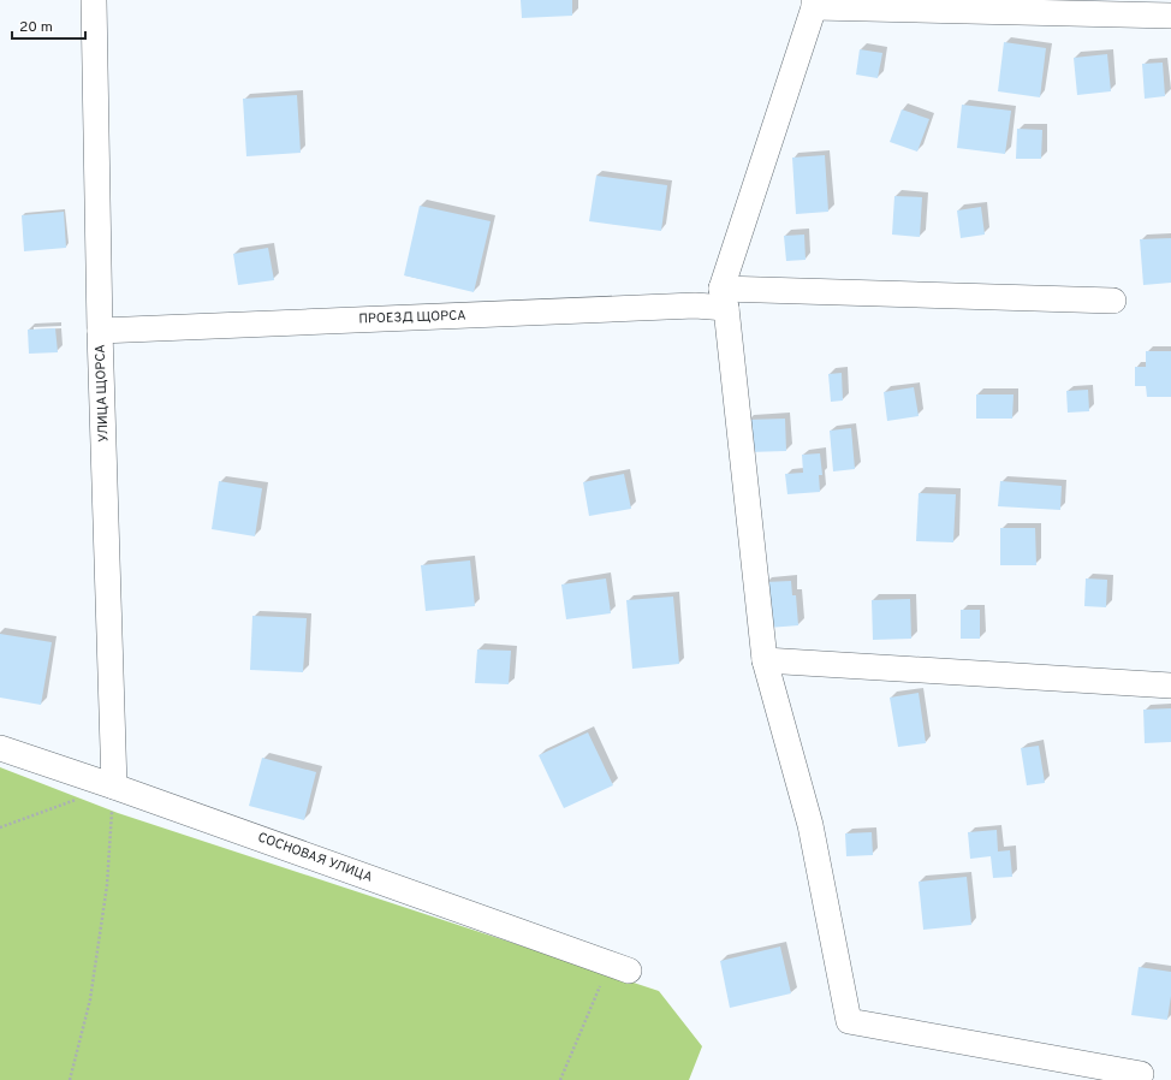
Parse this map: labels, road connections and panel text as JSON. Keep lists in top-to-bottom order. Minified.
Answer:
{"streets":{"street":["ПРОЕЗД ЩОРСА","УЛИЦА ЩОРСА","СОСНОВАЯ УЛИЦА"]},"crossings":[["ПРОЕЗД ЩОРСА","УЛИЦА ЩОРСА"],["УЛИЦА ЩОРСА","СОСНОВАЯ УЛИЦА"]],"scale_bar":"20 m"}
